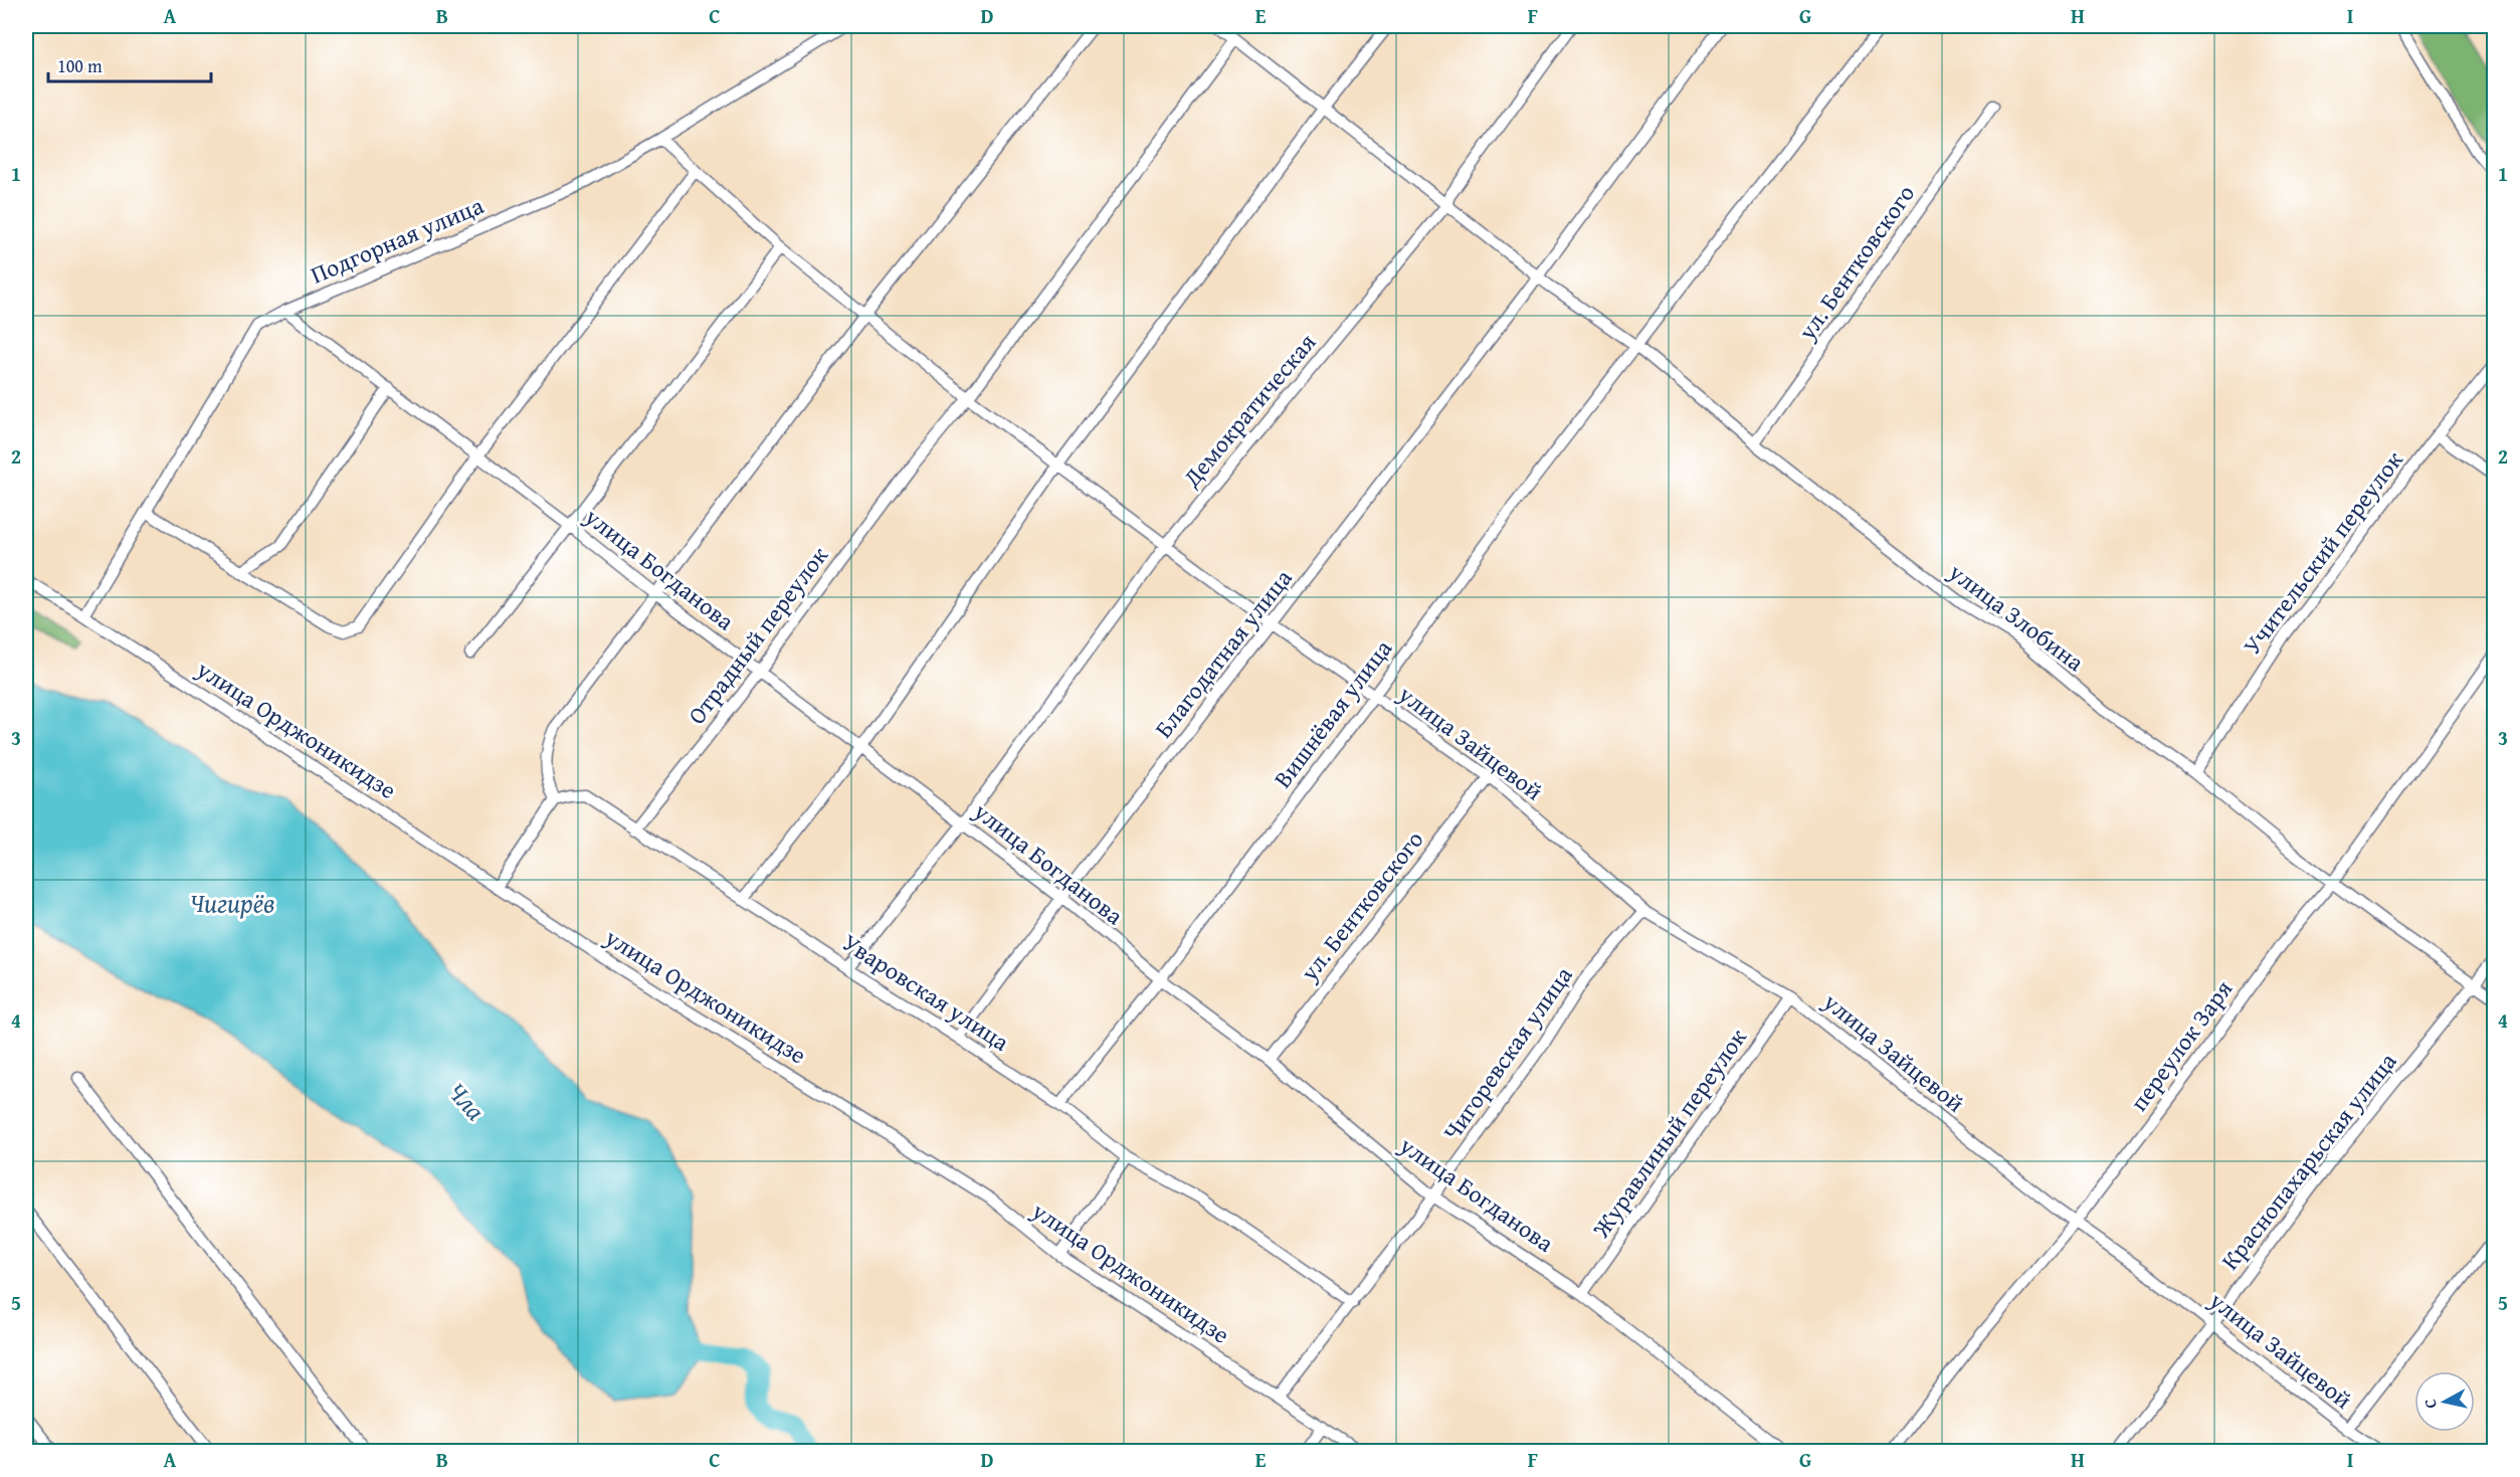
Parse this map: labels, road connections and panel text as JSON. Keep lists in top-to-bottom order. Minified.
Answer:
{"streets":{"street":["Подгорная улица","ул. Бентковского","Демократическая","Учительский переулок","улица Богданова","улица Злобина","Отрадный переулок","Благодатная улица","Вишнёвая улица","улица Орджоникидзе","улица Зайцевой","Уваровская улица","переулок Заря","Чигоревская улица","Журавлиный переулок","Краснопахарьская улица"]},"crossings":[["Подгорная улица","улица Богданова"],["Подгорная улица","улица Орджоникидзе"],["Подгорная улица","улица Зайцевой"],["ул. Бентковского","улица Богданова"],["ул. Бентковского","улица Злобина"],["ул. Бентковского","улица Зайцевой"],["Демократическая","улица Богданова"],["Демократическая","улица Злобина"],["Демократическая","улица Зайцевой"],["Демократическая","Уваровская улица"],["Учительский переулок","улица Злобина"],["улица Богданова","Отрадный переулок"],["улица Богданова","Благодатная улица"],["улица Богданова","Вишнёвая улица"],["улица Богданова","Чигоревская улица"],["улица Богданова","Журавлиный переулок"],["улица Злобина","Отрадный переулок"],["улица Злобина","Благодатная улица"],["улица Злобина","Вишнёвая улица"],["улица Злобина","переулок Заря"],["улица Злобина","Краснопахарьская улица"],["Отрадный переулок","улица Зайцевой"],["Отрадный переулок","Уваровская улица"],["Благодатная улица","улица Зайцевой"],["Благодатная улица","Уваровская улица"],["Вишнёвая улица","улица Зайцевой"],["Вишнёвая улица","Уваровская улица"],["улица Орджоникидзе","Чигоревская улица"],["улица Зайцевой","переулок Заря"],["улица Зайцевой","Чигоревская улица"],["улица Зайцевой","Журавлиный переулок"],["улица Зайцевой","Краснопахарьская улица"],["Уваровская улица","Чигоревская улица"]],"water":["Чигирёв","Чла"],"scale_bar":"100 m","north":"left","grid":{"columns":["A","B","C","D","E","F","G","H","I"],"rows":["1","2","3","4","5"]}}
